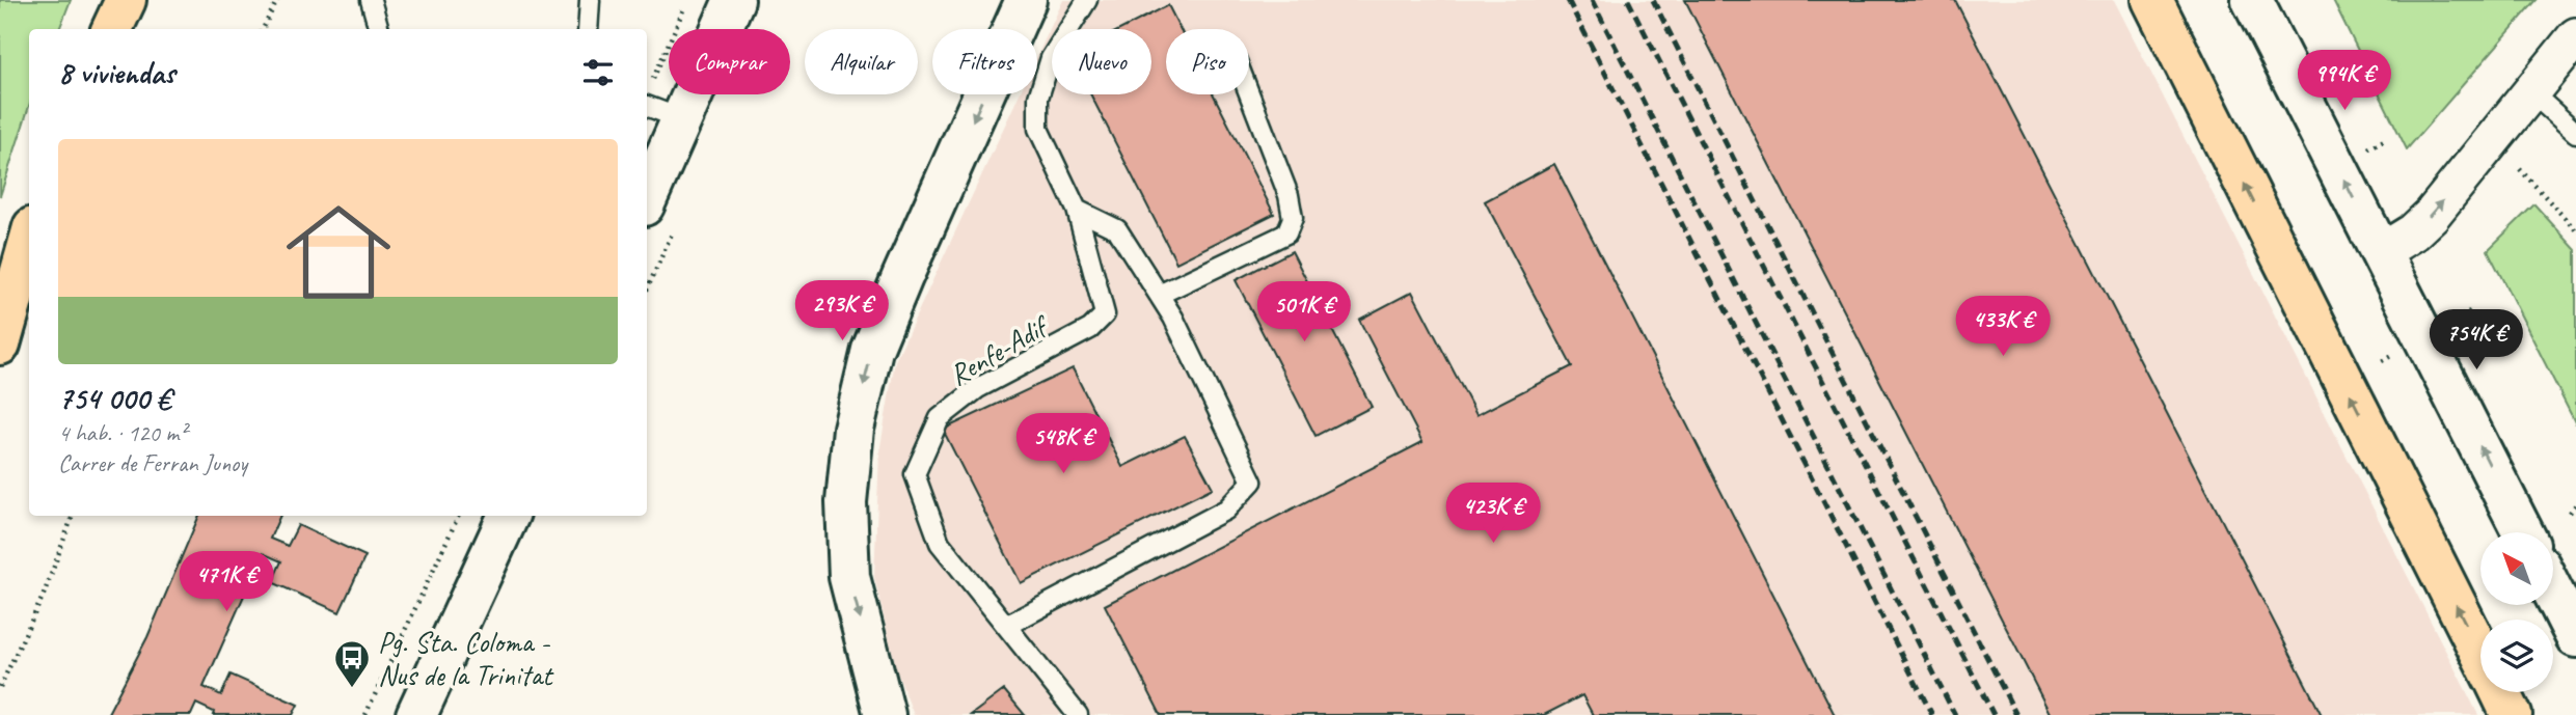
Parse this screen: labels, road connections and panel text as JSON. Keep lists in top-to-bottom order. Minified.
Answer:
{"streets":{"lane":["Renfe-Adif"]},"places":{"bus stop":["Pg. Sta. Coloma - Nus de la Trinitat"]},"north":"top left","page":{"chip":["Comprar","Alquilar","Filtros","Nuevo","Piso"],"heading":"8 viviendas","price":["994K €","293K €","501K €","433K €","754K €","548K €","423K €","471K €"],"list":[{"name":"754 000 €","note":"4 hab. · 120 m² · Carrer de Ferran Junoy"}]}}
